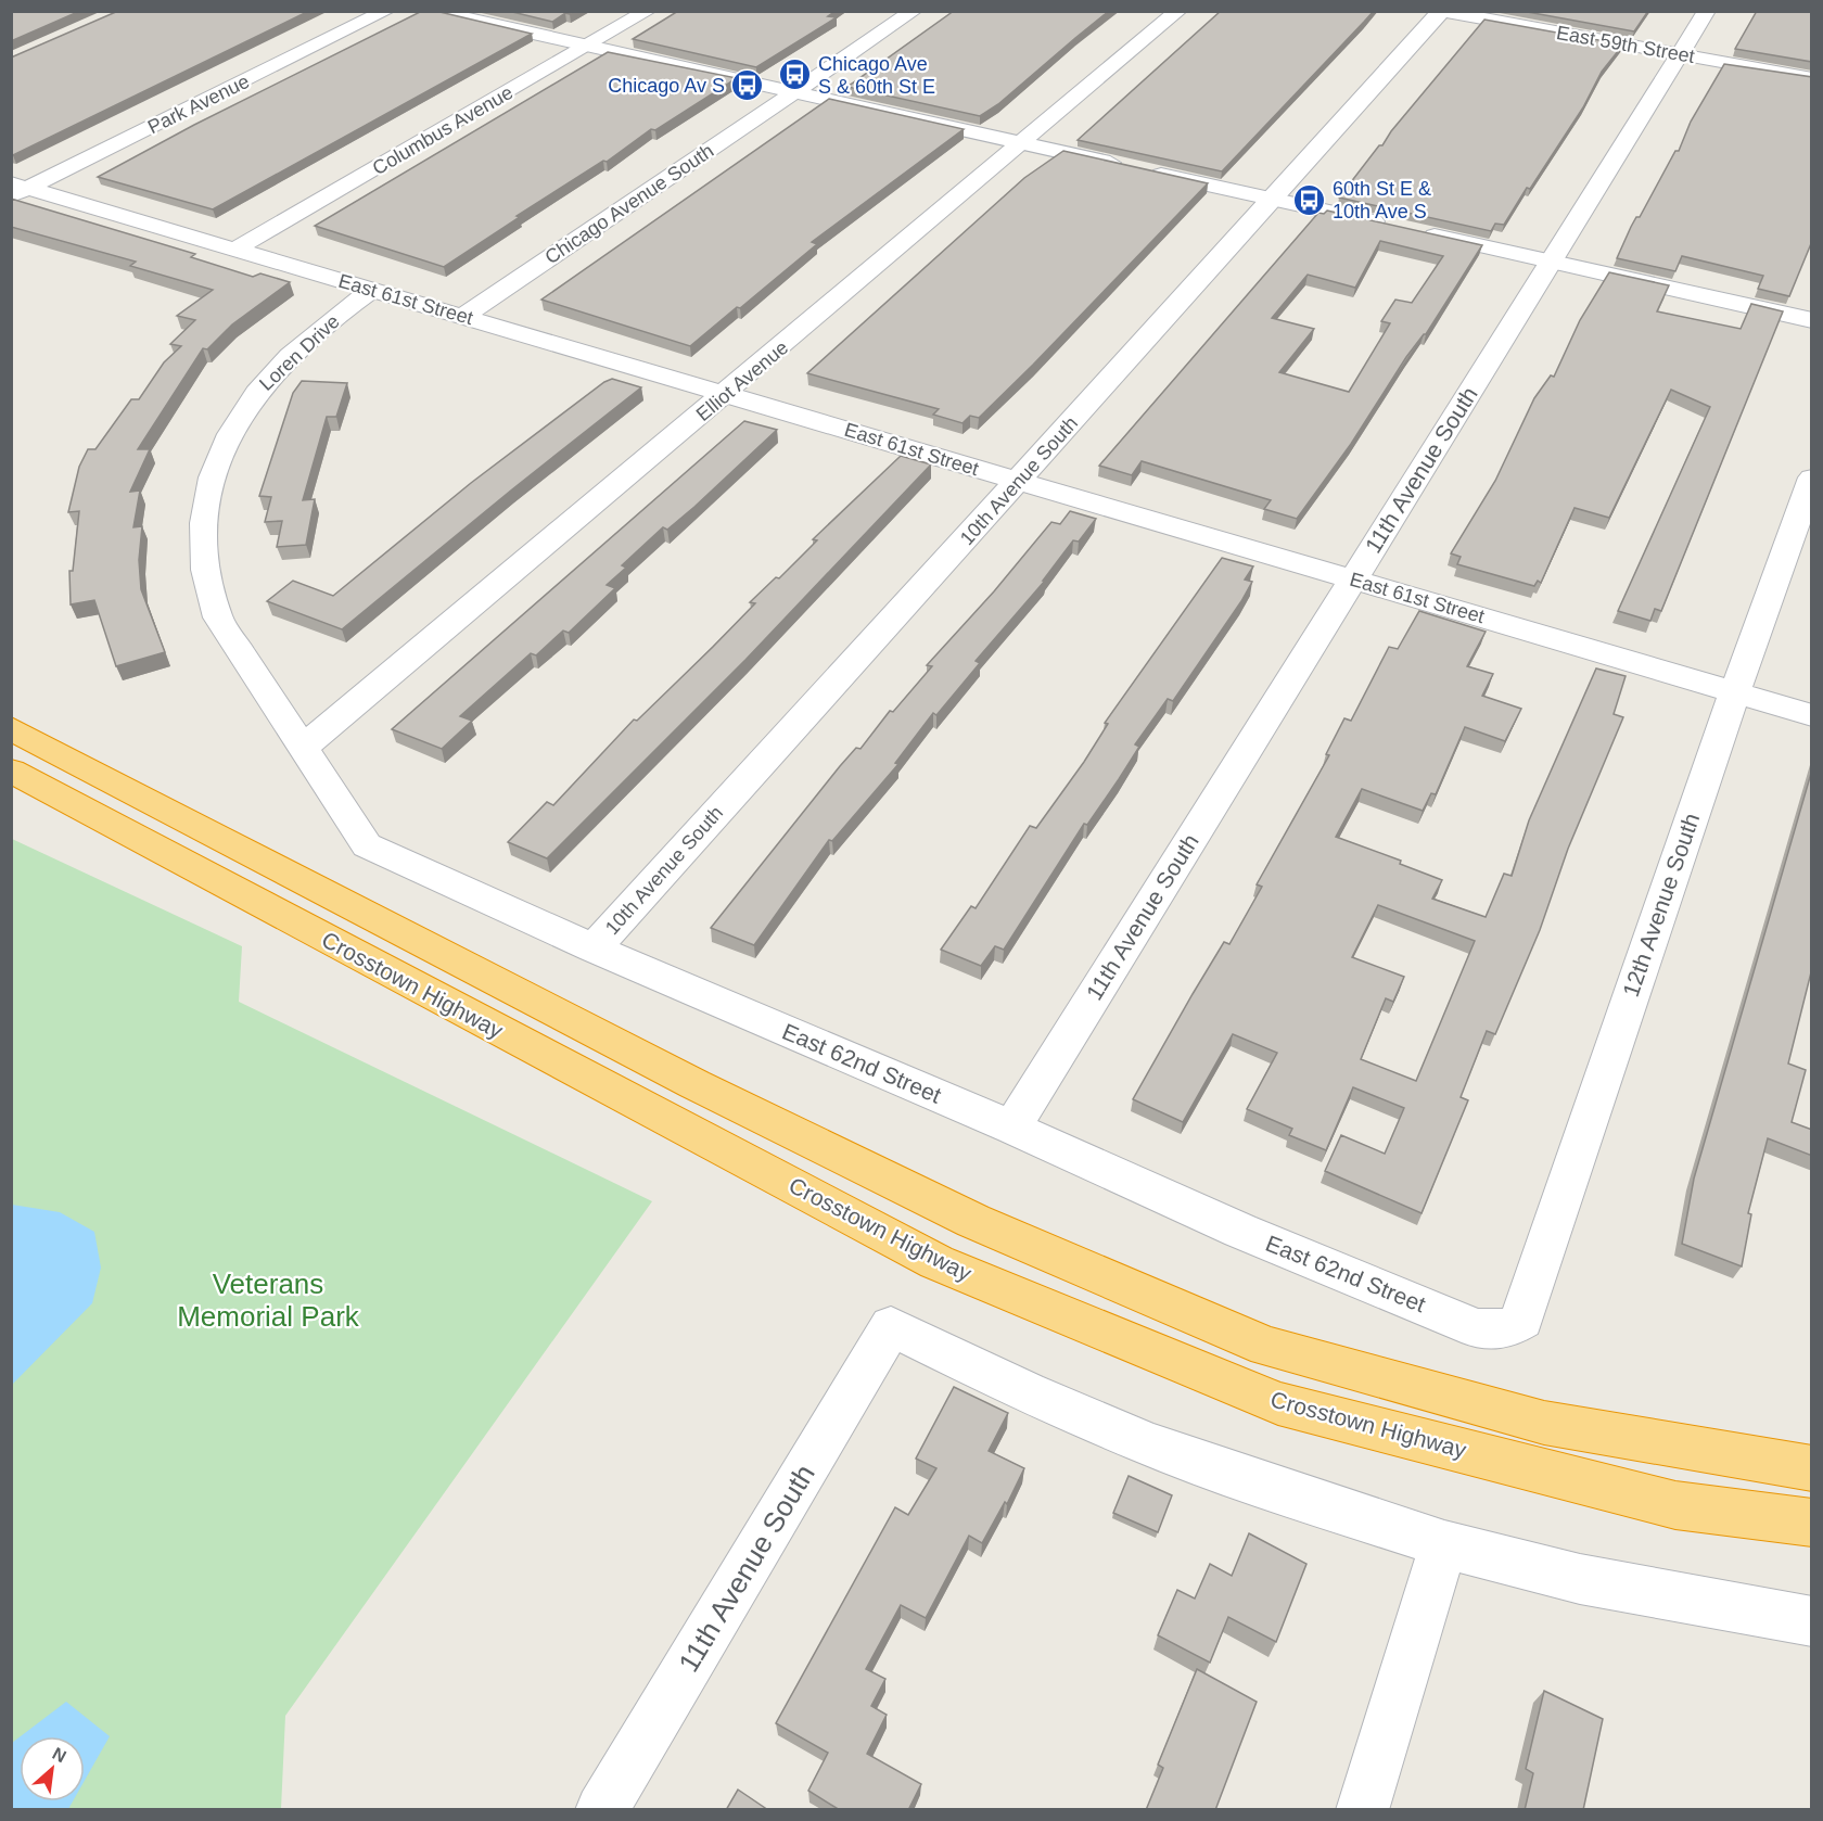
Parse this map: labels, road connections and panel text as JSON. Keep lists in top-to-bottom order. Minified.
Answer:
{"streets":{"highway":["Crosstown Highway"],"street":["East 59th Street","Park Avenue","Columbus Avenue","Chicago Avenue South","East 61st Street","Loren Drive","Elliot Avenue","11th Avenue South","10th Avenue South","12th Avenue South","East 62nd Street"]},"crossings":[["East 59th Street","11th Avenue South"],["East 59th Street","10th Avenue South"],["Park Avenue","East 61st Street"],["Columbus Avenue","East 61st Street"],["Chicago Avenue South","East 61st Street"],["East 61st Street","Loren Drive"],["East 61st Street","Elliot Avenue"],["East 61st Street","11th Avenue South"],["East 61st Street","10th Avenue South"],["East 61st Street","12th Avenue South"],["Loren Drive","East 62nd Street"],["Elliot Avenue","East 62nd Street"],["11th Avenue South","East 62nd Street"],["10th Avenue South","East 62nd Street"],["12th Avenue South","East 62nd Street"]],"parks":["Veterans Memorial Park"],"places":{"bus stop":["Chicago Ave S & 60th St E","Chicago Av S","60th St E & 10th Ave S"]},"north":"top right"}
